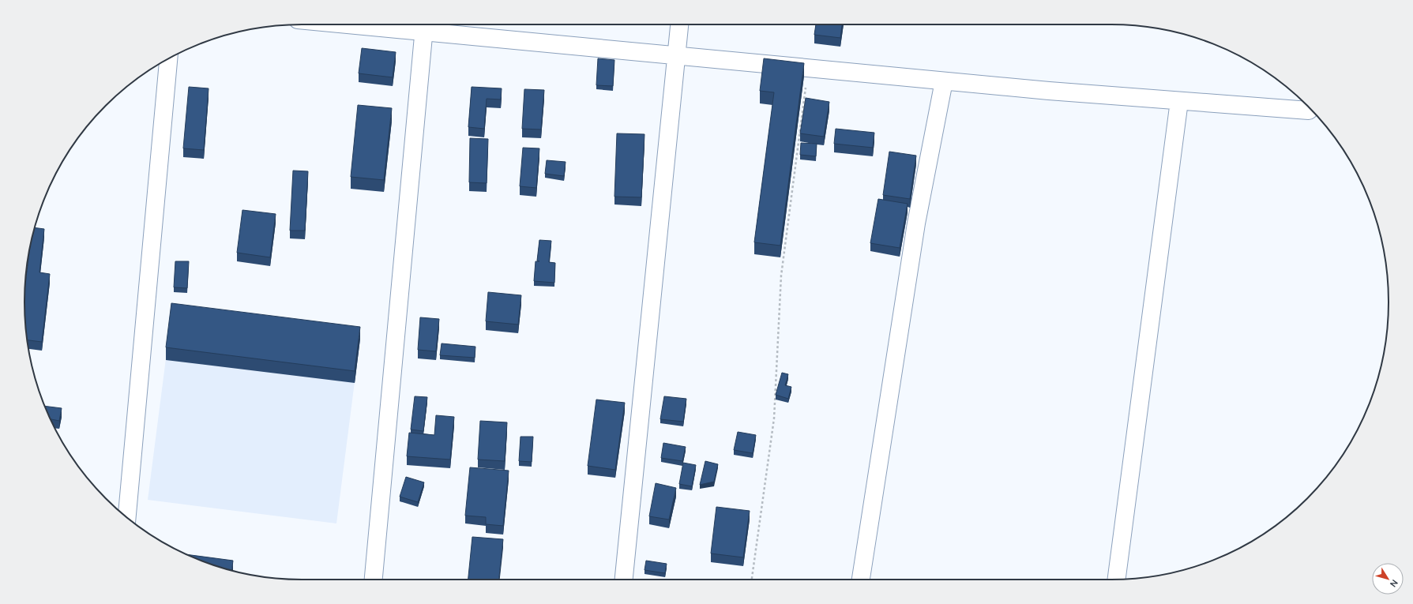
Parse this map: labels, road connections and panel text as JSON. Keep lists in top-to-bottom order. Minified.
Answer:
{"north":"bottom right"}
